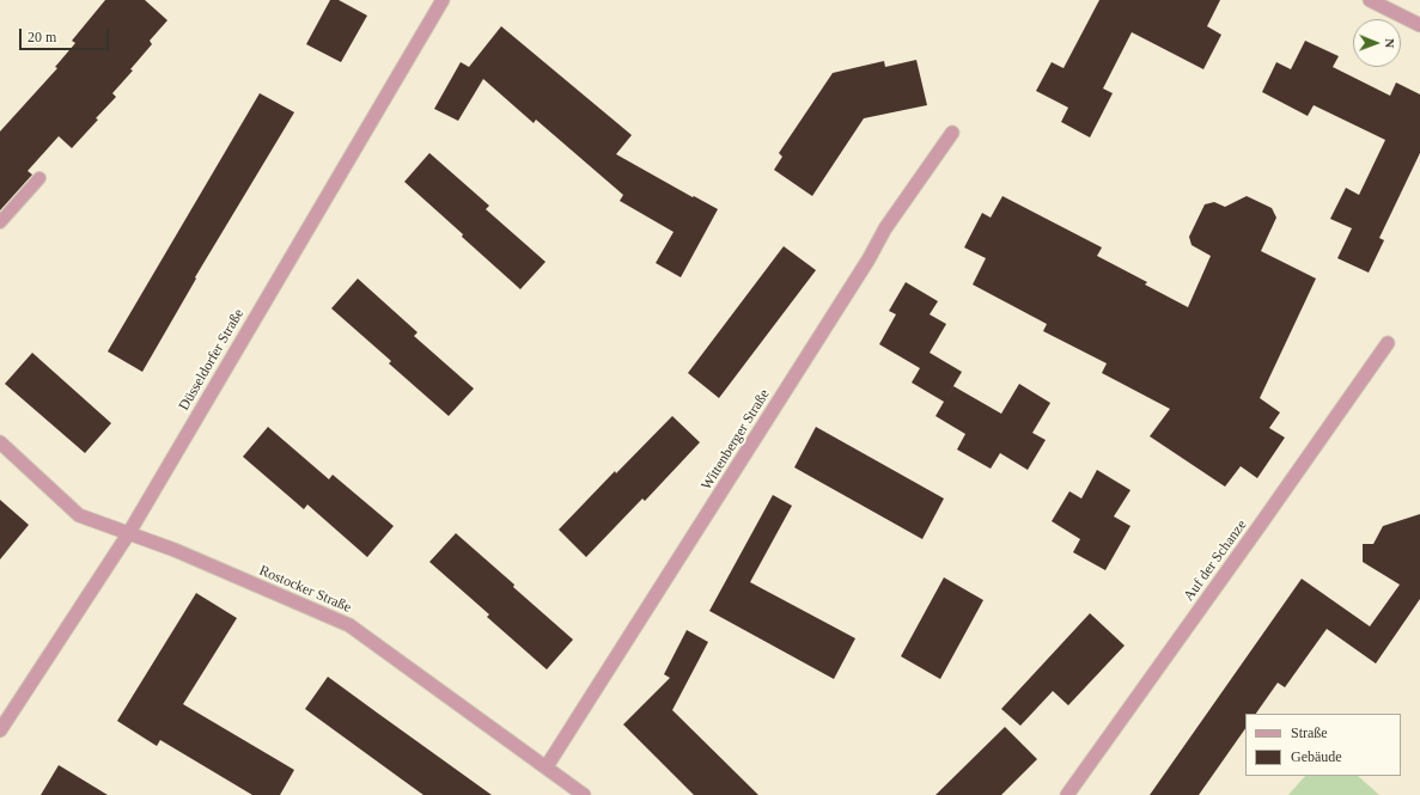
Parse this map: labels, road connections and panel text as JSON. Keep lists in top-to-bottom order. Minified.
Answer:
{"streets":{"street":["Düsseldorfer Straße","Wittenberger Straße","Auf der Schanze","Rostocker Straße"]},"crossings":[["Düsseldorfer Straße","Rostocker Straße"],["Wittenberger Straße","Rostocker Straße"]],"legend":["Straße","Gebäude"],"scale_bar":"20 m","north":"right"}
